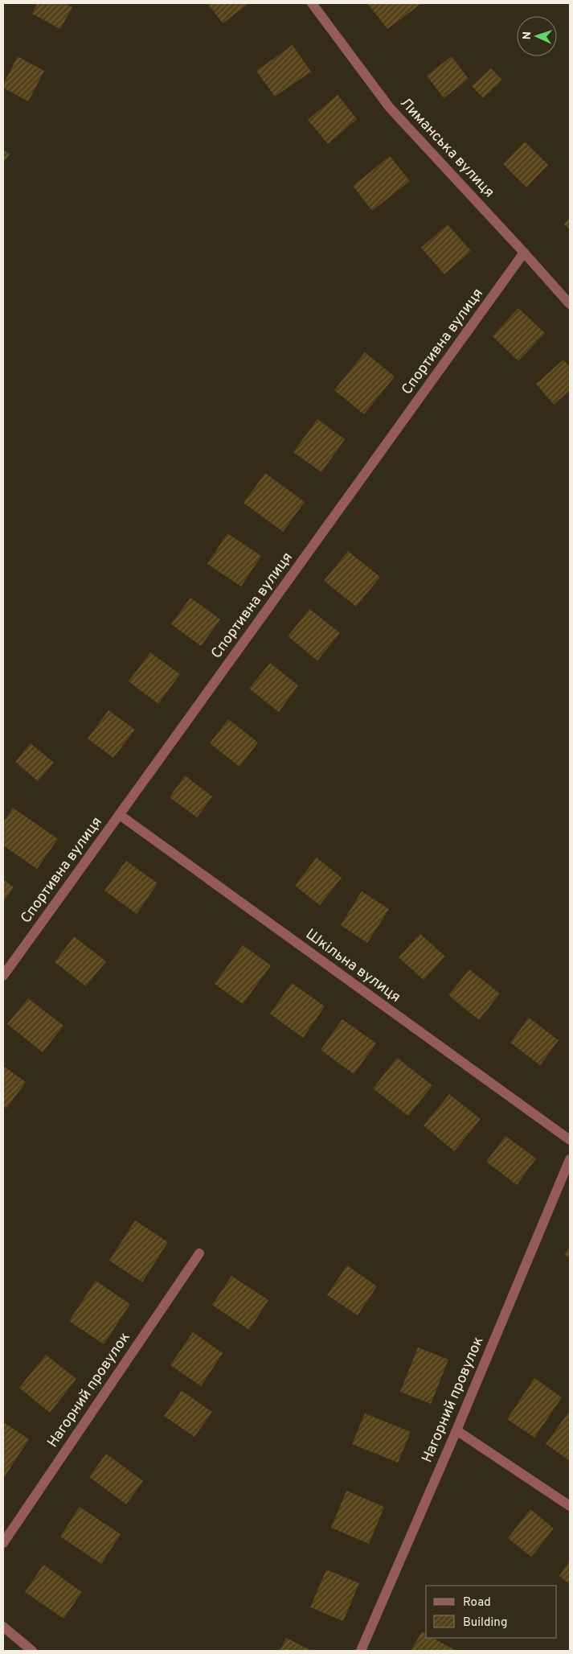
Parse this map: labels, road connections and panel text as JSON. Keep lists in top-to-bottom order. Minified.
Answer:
{"streets":{"street":["Лиманська вулиця","Спортивна вулиця","Шкільна вулиця","Нагорний провулок"]},"crossings":[["Лиманська вулиця","Спортивна вулиця"],["Спортивна вулиця","Шкільна вулиця"]],"legend":["Road","Building"],"north":"left"}
